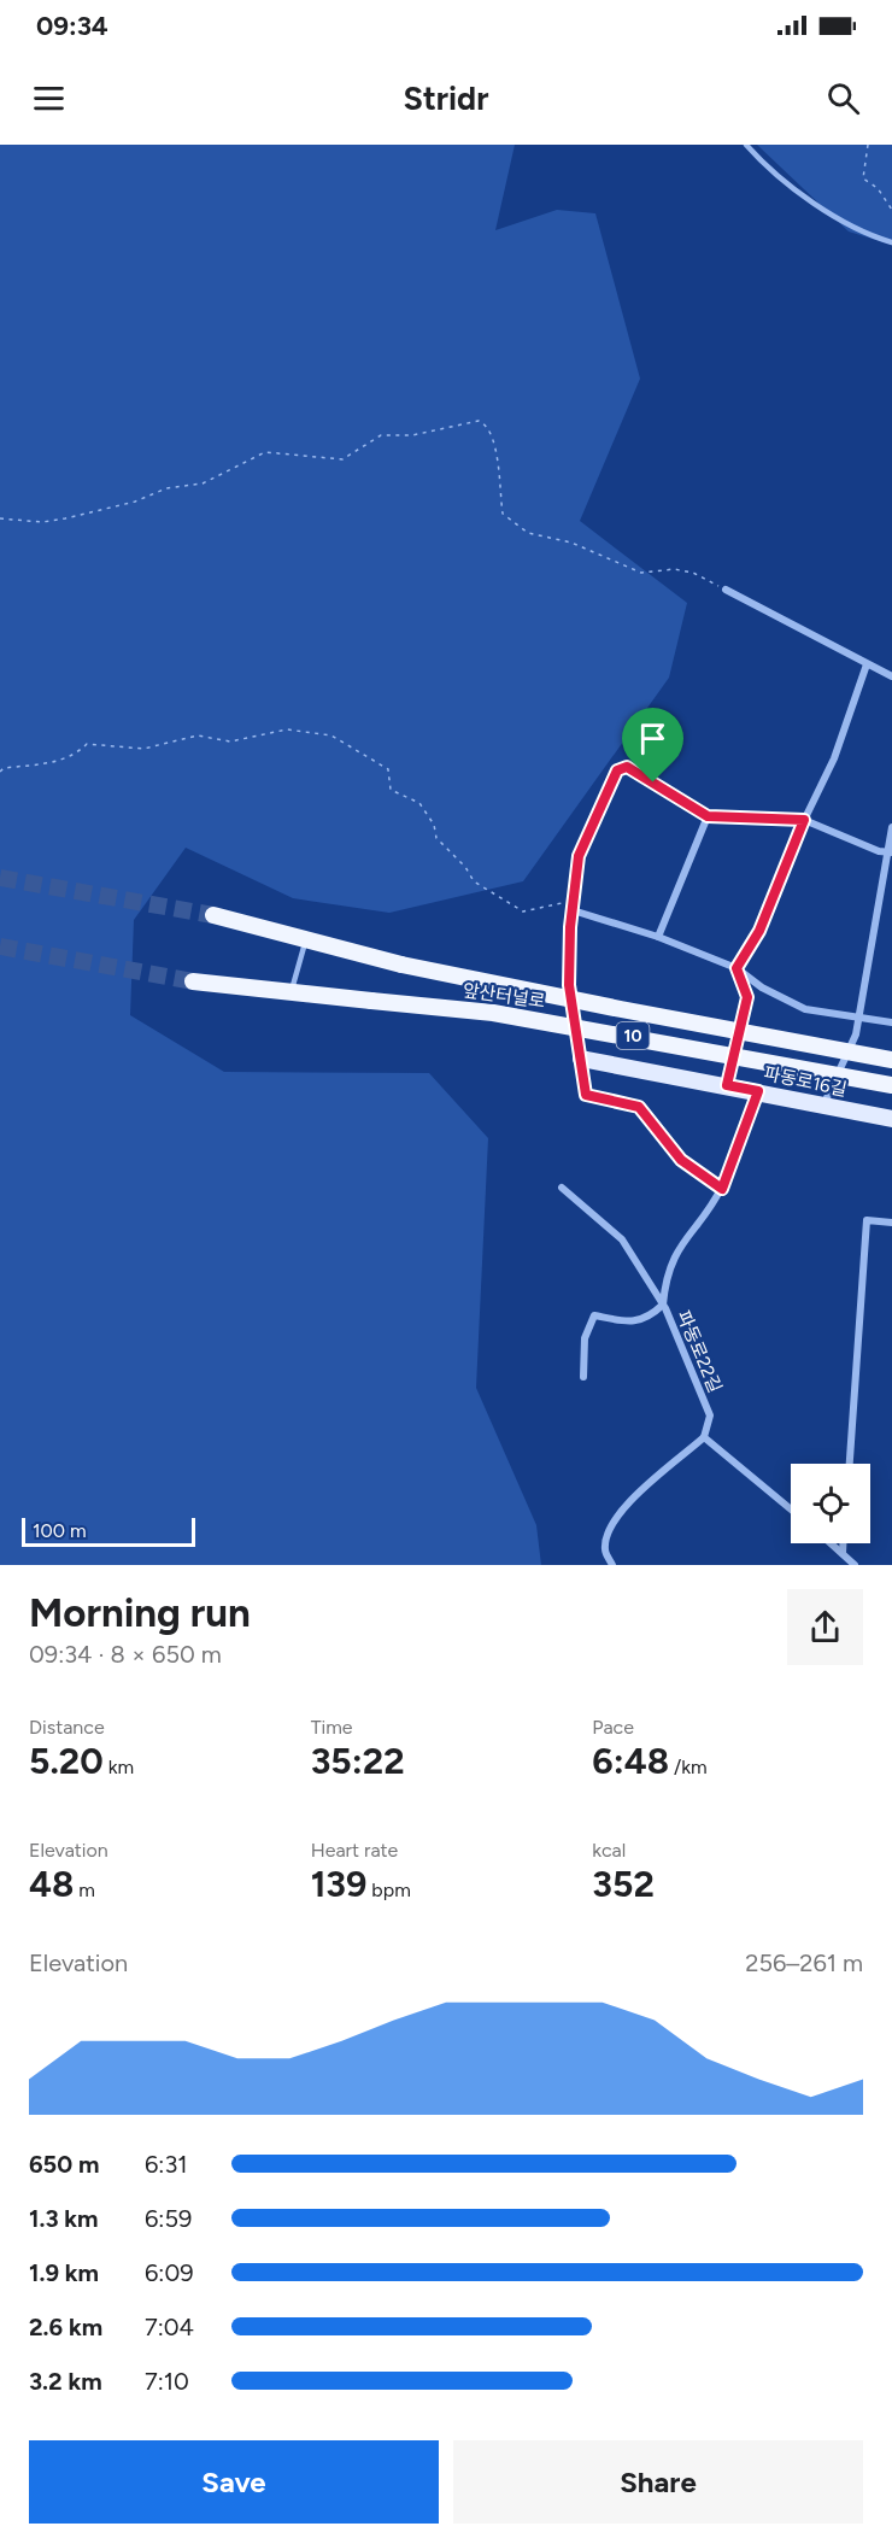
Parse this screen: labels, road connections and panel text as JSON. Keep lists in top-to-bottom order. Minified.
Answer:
{"streets":{"highway":["앞산터널로","10"],"main road":["파동로16길"],"street":["파동로22길"]},"scale_bar":"100 m","page":{"status":"09:34","header":"Stridr","scale":"100 m","heading":["Morning run","09:34 · 8 × 650 m"],"stats":[["Distance","5.20 km"],["Time","35:22"],["Pace","6:48 /km"],["Elevation","48 m"],["Heart rate","139 bpm"],["kcal","352"]],"chart":["Elevation","256–261 m"],"list":[{"name":"650 m","note":"6:31"},{"name":"1.3 km","note":"6:59"},{"name":"1.9 km","note":"6:09"},{"name":"2.6 km","note":"7:04"},{"name":"3.2 km","note":"7:10"}],"buttons":["Save","Share"]}}
